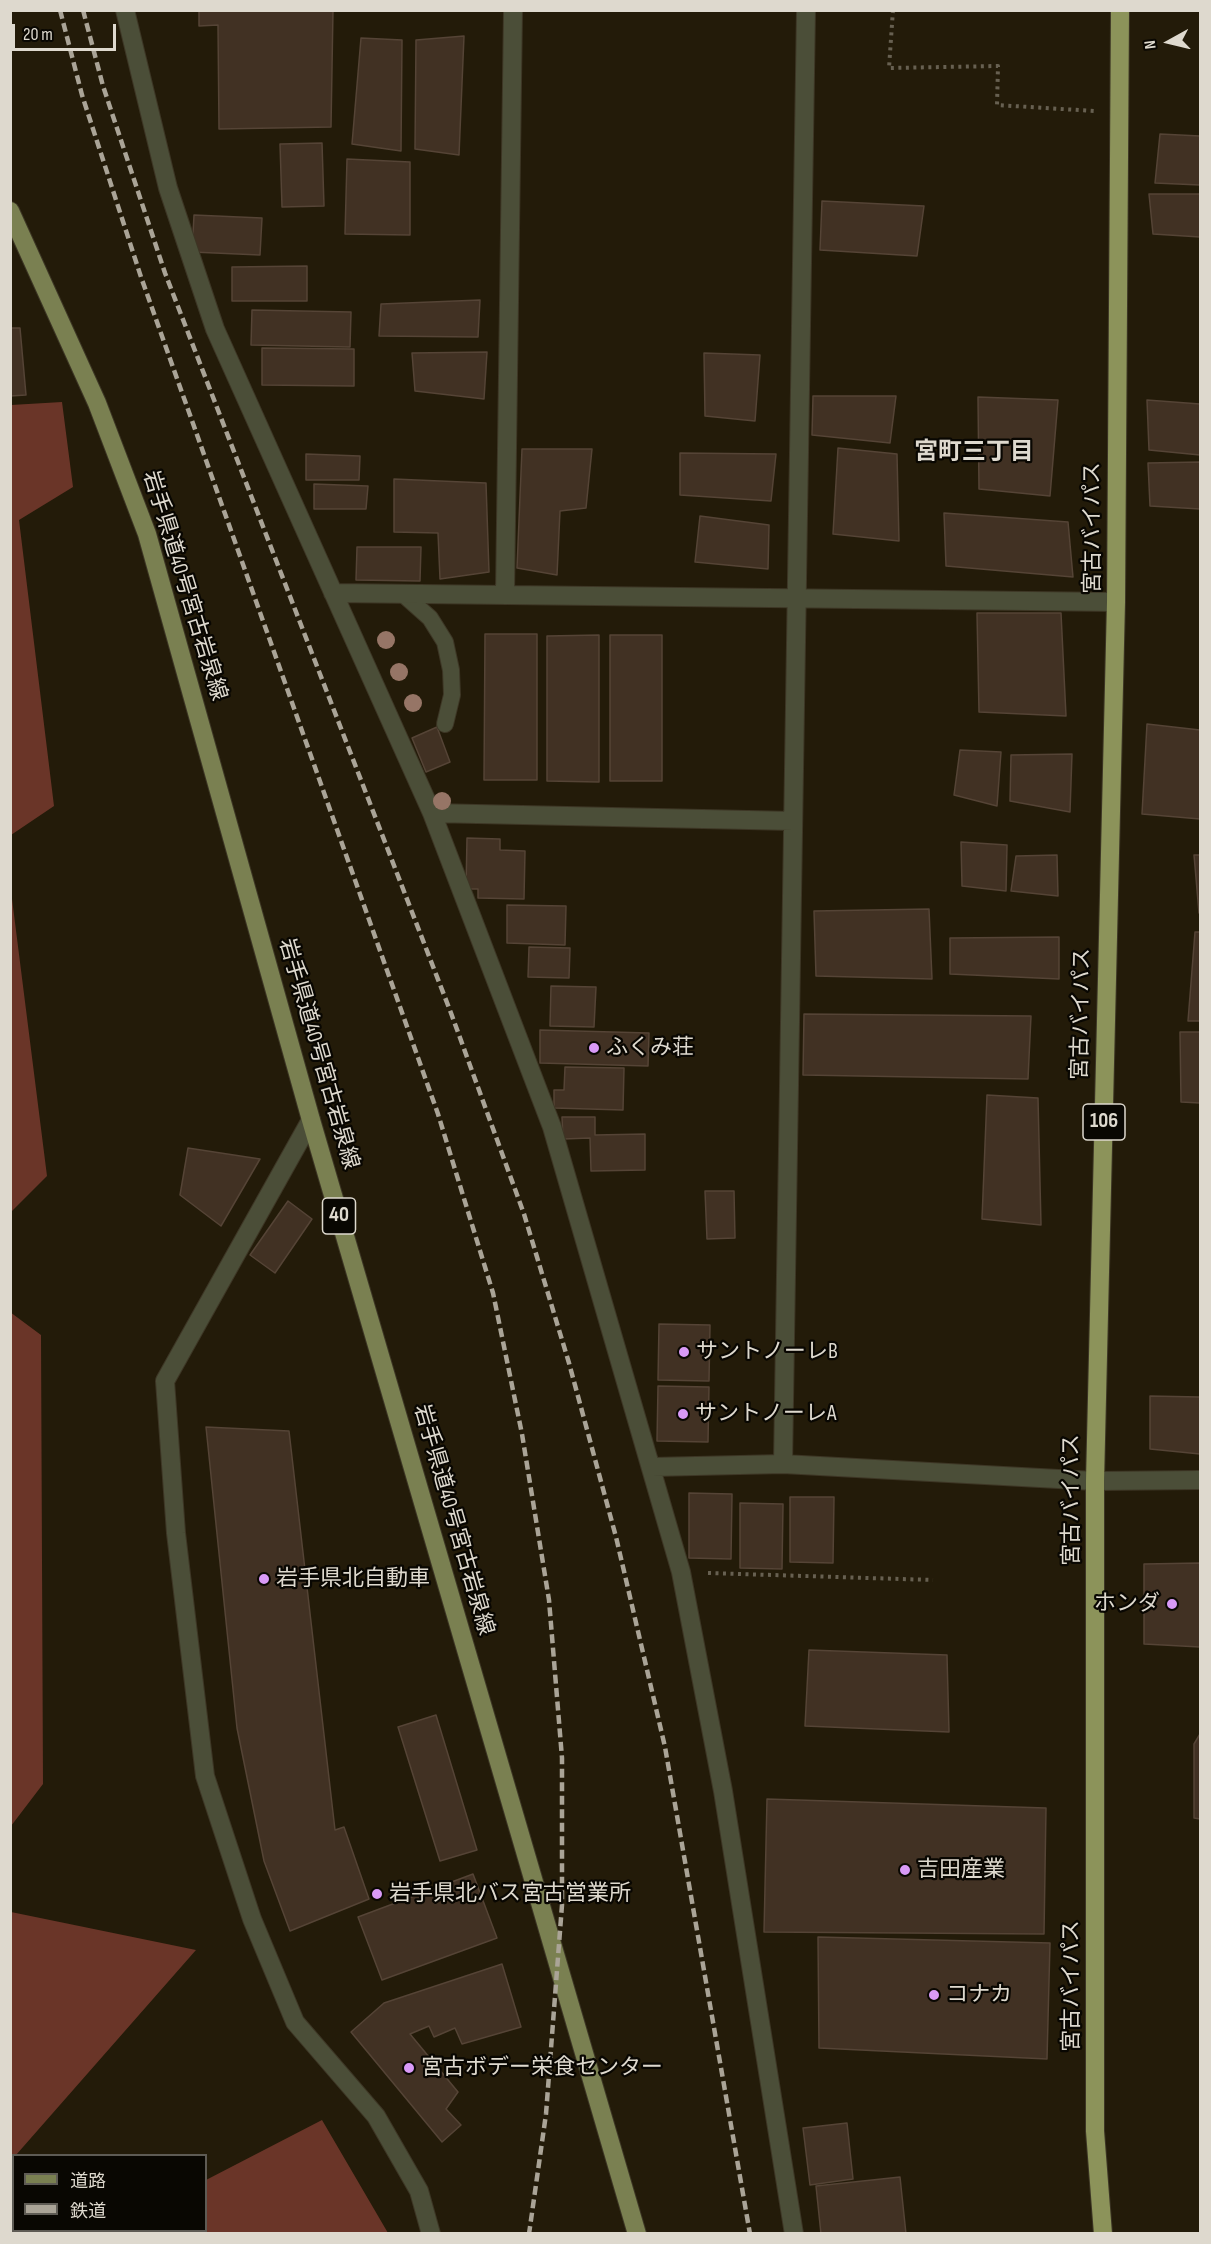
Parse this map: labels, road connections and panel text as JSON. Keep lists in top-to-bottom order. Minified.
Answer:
{"streets":{"highway":["宮古バイパス","106"],"main road":["岩手県道40号宮古岩泉線","40"]},"districts":["宮町三丁目"],"places":["ふくみ荘","サントノーレB","サントノーレA","岩手県北自動車","ホンダ","吉田産業","岩手県北バス宮古営業所","コナカ","宮古ボデー栄食センター"],"legend":["道路","鉄道"],"scale_bar":"20 m","north":"left"}
